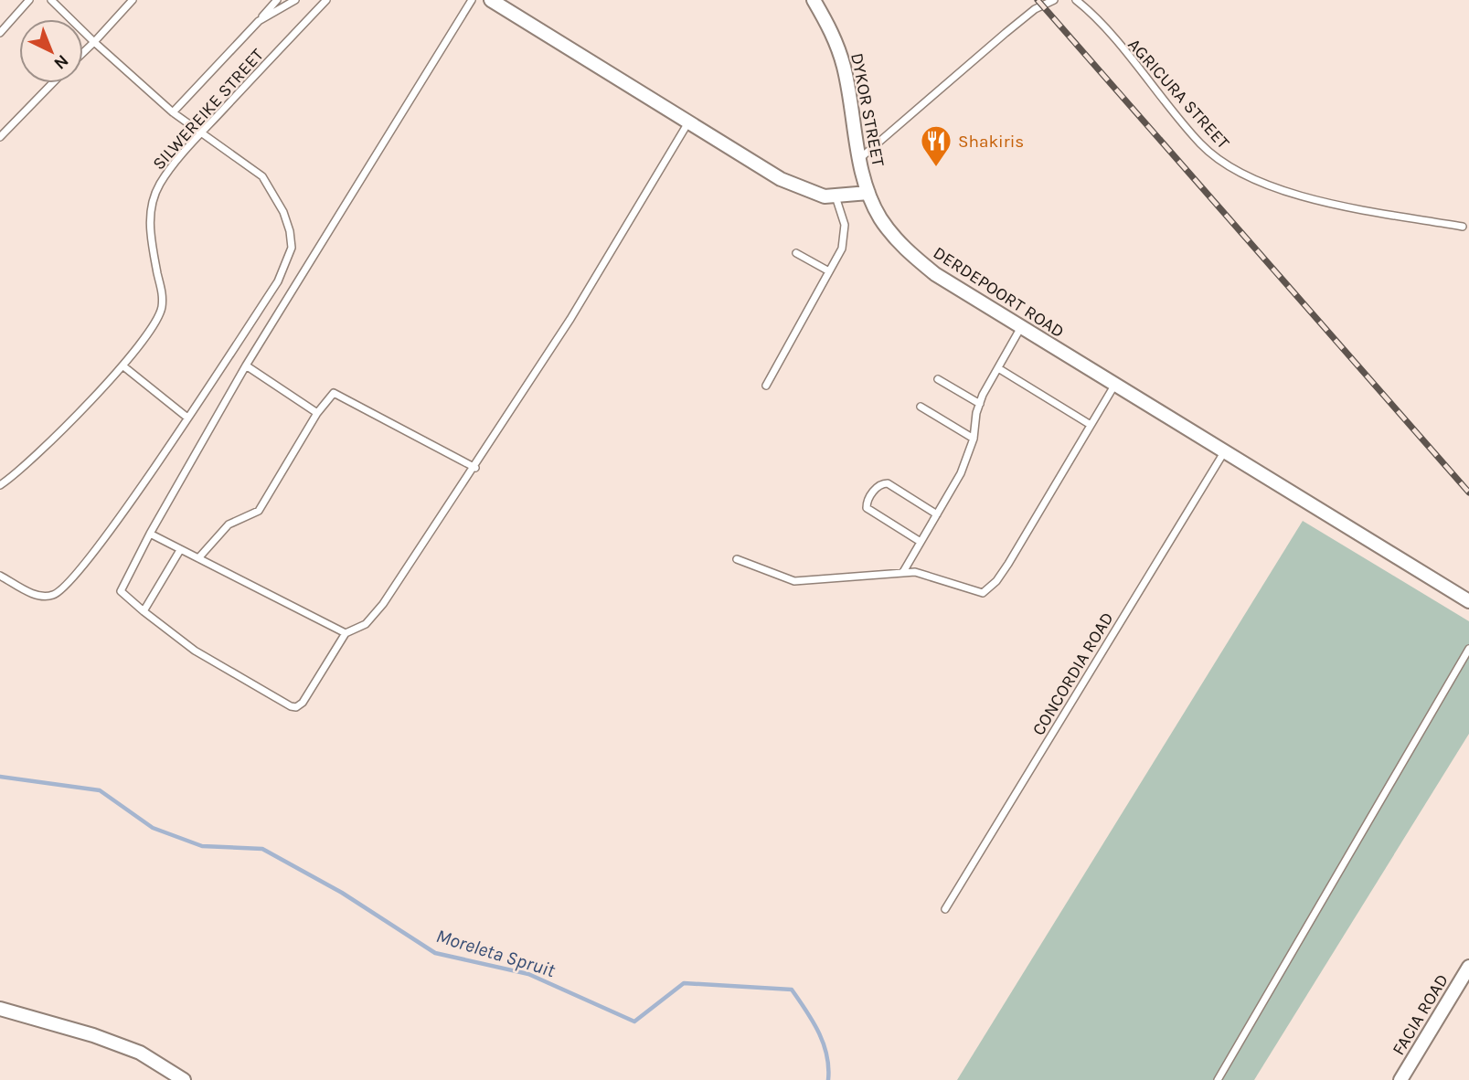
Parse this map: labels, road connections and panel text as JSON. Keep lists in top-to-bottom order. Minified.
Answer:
{"streets":{"street":["DYKOR STREET","DERDEPOORT ROAD","FACIA ROAD"],"lane":["AGRICURA STREET","SILWEREIKE STREET","CONCORDIA ROAD"]},"crossings":[["DYKOR STREET","DERDEPOORT ROAD"],["DERDEPOORT ROAD","CONCORDIA ROAD"]],"water":["Moreleta Spruit"],"places":{"restaurant":["Shakiris"]},"north":"bottom right"}
